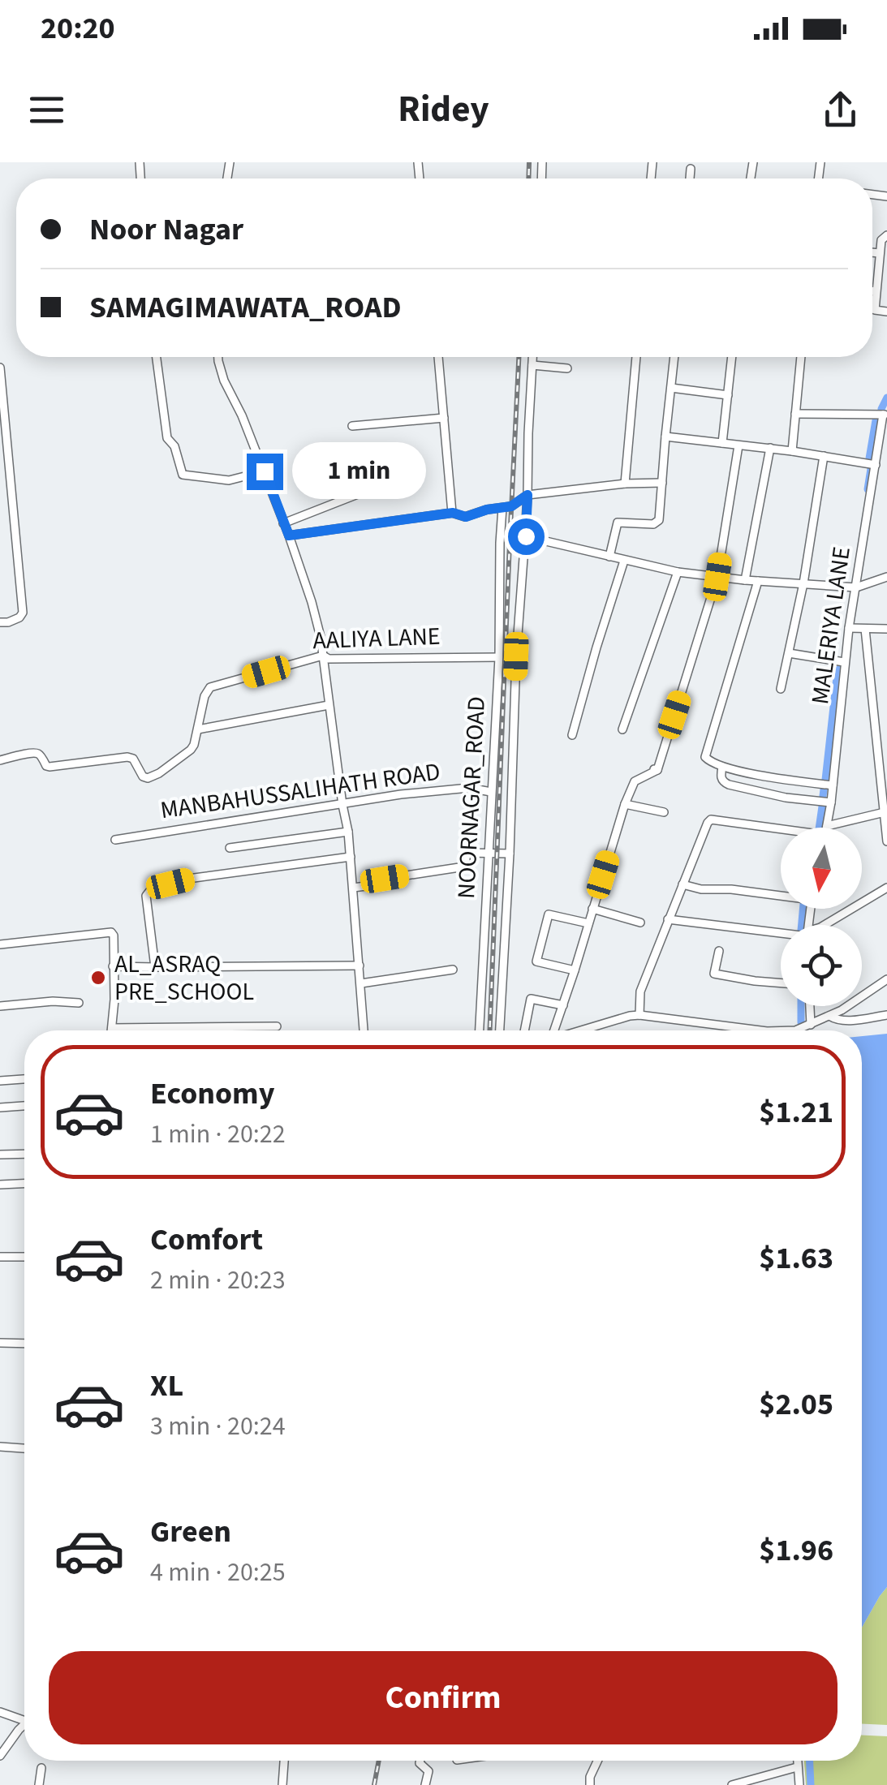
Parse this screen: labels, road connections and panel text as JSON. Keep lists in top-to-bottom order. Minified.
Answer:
{"streets":{"street":["MALERIYA LANE","AALIYA LANE","MANBAHUSSALIHATH ROAD","NOORNAGAR_ROAD"]},"crossings":[["AALIYA LANE","NOORNAGAR_ROAD"],["MANBAHUSSALIHATH ROAD","NOORNAGAR_ROAD"]],"places":["AL_ASRAQ PRE_SCHOOL"],"north":"bottom","page":{"status":"20:20","header":"Ridey","banner":["Noor Nagar","SAMAGIMAWATA_ROAD"],"bubble":"1 min","list":[{"name":"Economy","note":"1 min · 20:22","value":"$1.21"},{"name":"Comfort","note":"2 min · 20:23","value":"$1.63"},{"name":"XL","note":"3 min · 20:24","value":"$2.05"},{"name":"Green","note":"4 min · 20:25","value":"$1.96"}],"buttons":"Confirm"}}
